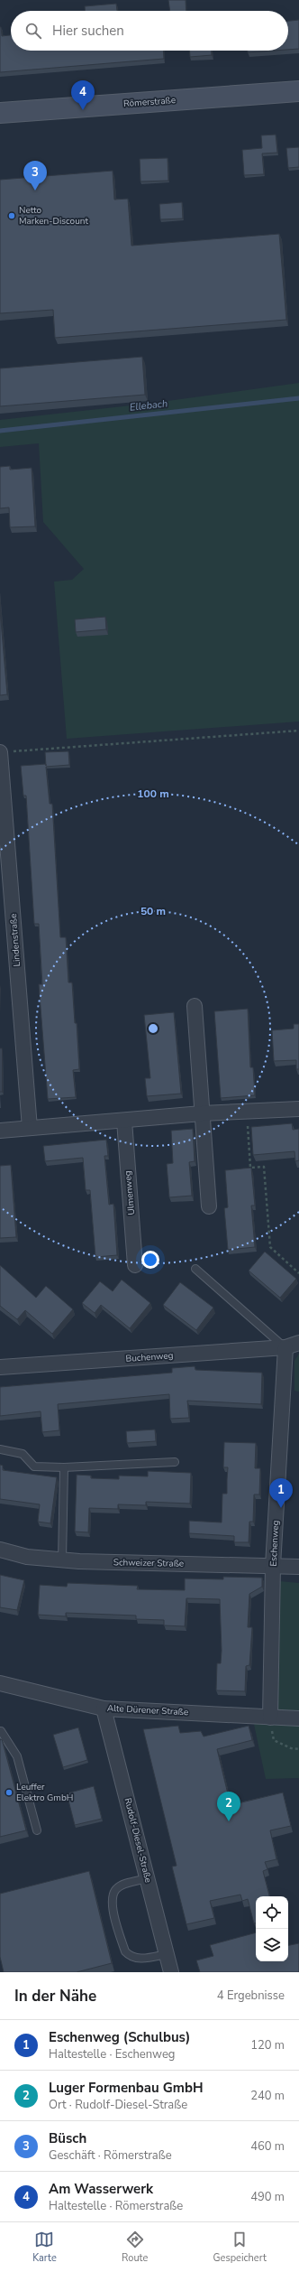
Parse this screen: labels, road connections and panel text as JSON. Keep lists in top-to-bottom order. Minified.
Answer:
{"streets":{"main road":["Römerstraße"],"street":["Lindenstraße","Ulmenweg","Buchenweg","Eschenweg","Schweizer Straße","Alte Dürener Straße","Rudolf-Diesel-Straße"]},"crossings":[["Buchenweg","Eschenweg"],["Eschenweg","Schweizer Straße"],["Eschenweg","Alte Dürener Straße"],["Alte Dürener Straße","Rudolf-Diesel-Straße"]],"water":["Ellebach"],"places":["Netto Marken-Discount","Leuffer Elektro GmbH"],"page":{"search":"Hier suchen","pins":["4","3","1","2"],"heading":["In der Nähe","4 Ergebnisse"],"list":[{"mark":"1","name":"Eschenweg (Schulbus)","note":"Haltestelle · Eschenweg","value":"120 m"},{"mark":"2","name":"Luger Formenbau GmbH","note":"Ort · Rudolf-Diesel-Straße","value":"240 m"},{"mark":"3","name":"Büsch","note":"Geschäft · Römerstraße","value":"460 m"},{"mark":"4","name":"Am Wasserwerk","note":"Haltestelle · Römerstraße","value":"490 m"}],"nav":["Karte","Route","Gespeichert"]},"rings":["100 m","50 m"]}
